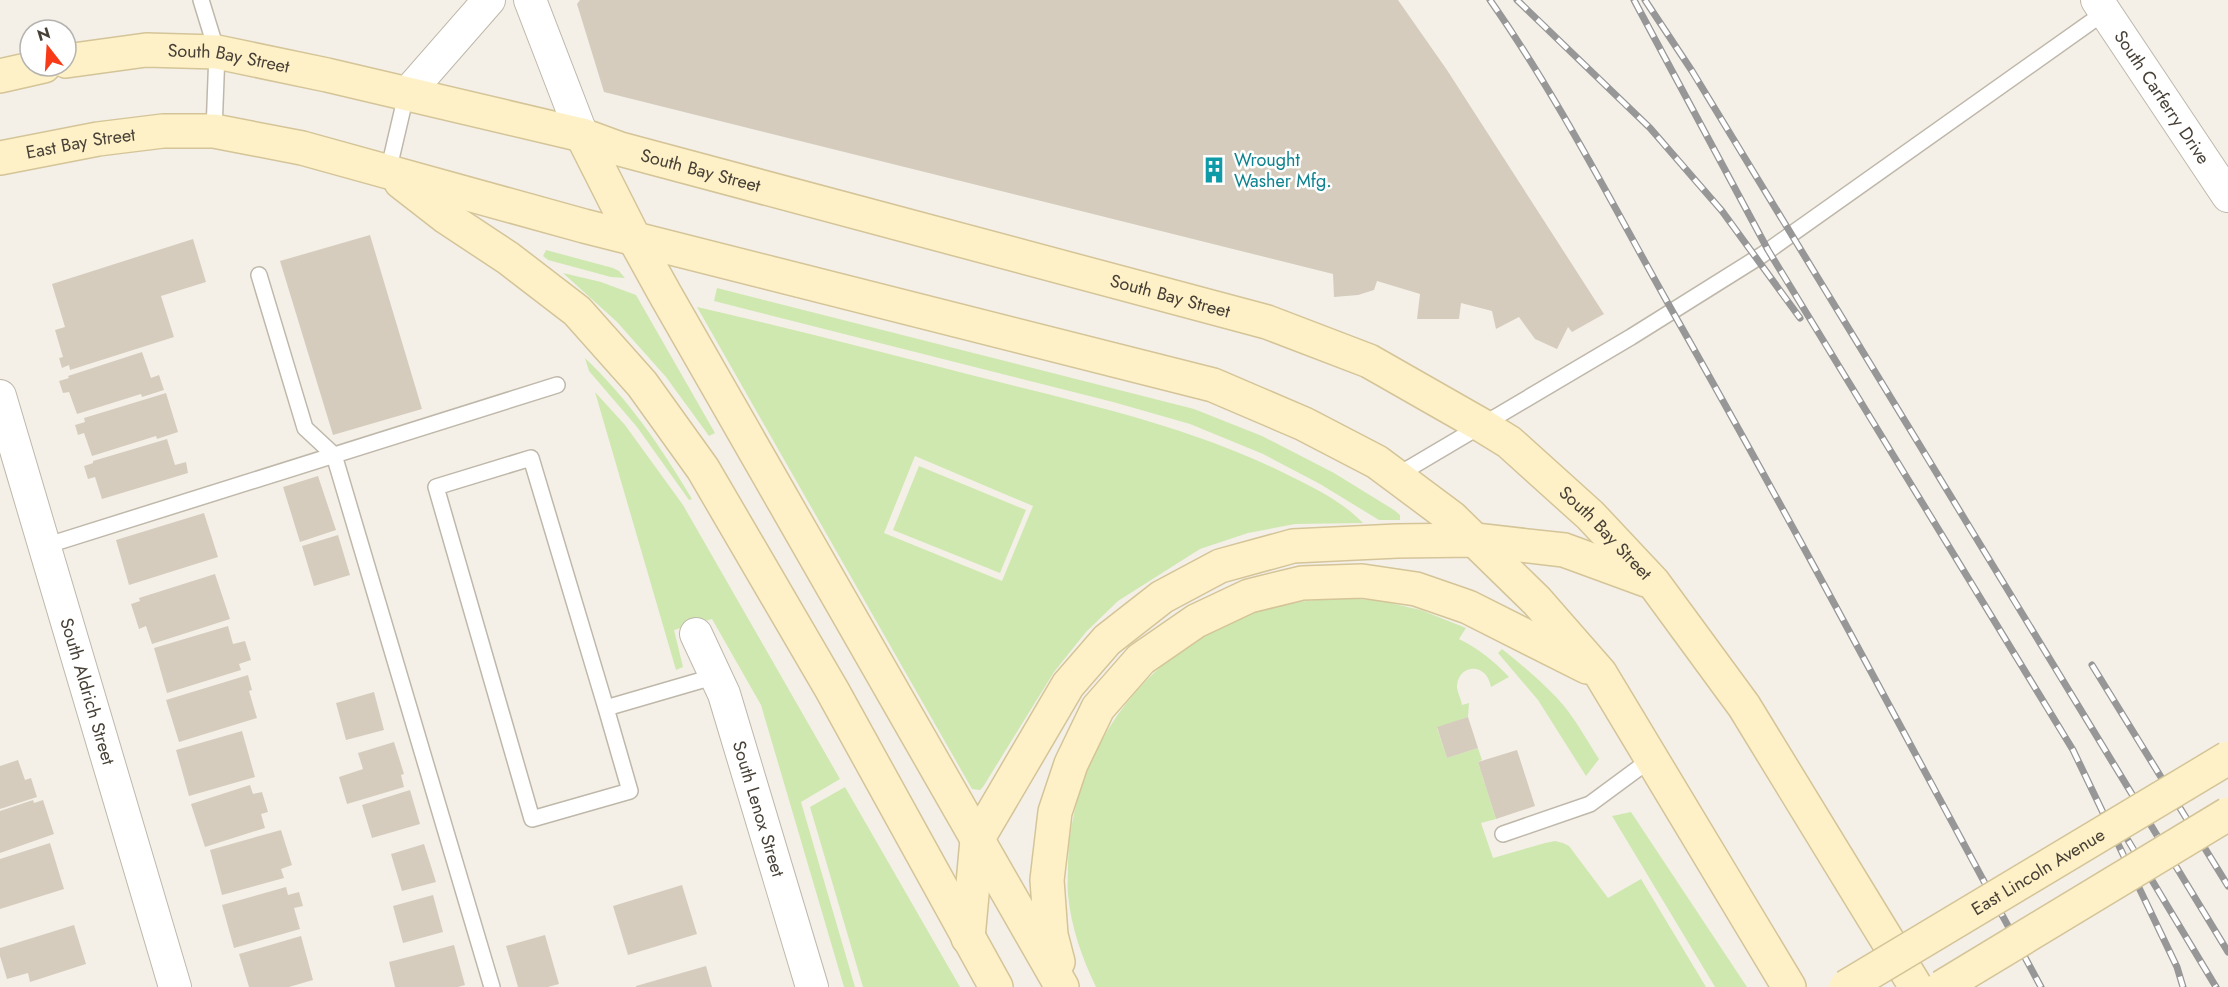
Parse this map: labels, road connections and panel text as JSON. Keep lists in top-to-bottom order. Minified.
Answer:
{"streets":{"main road":["South Bay Street","East Bay Street","East Lincoln Avenue"],"street":["South Carferry Drive","South Aldrich Street","South Lenox Street"]},"places":{"building":["Wrought Washer Mfg."]},"north":"top"}
